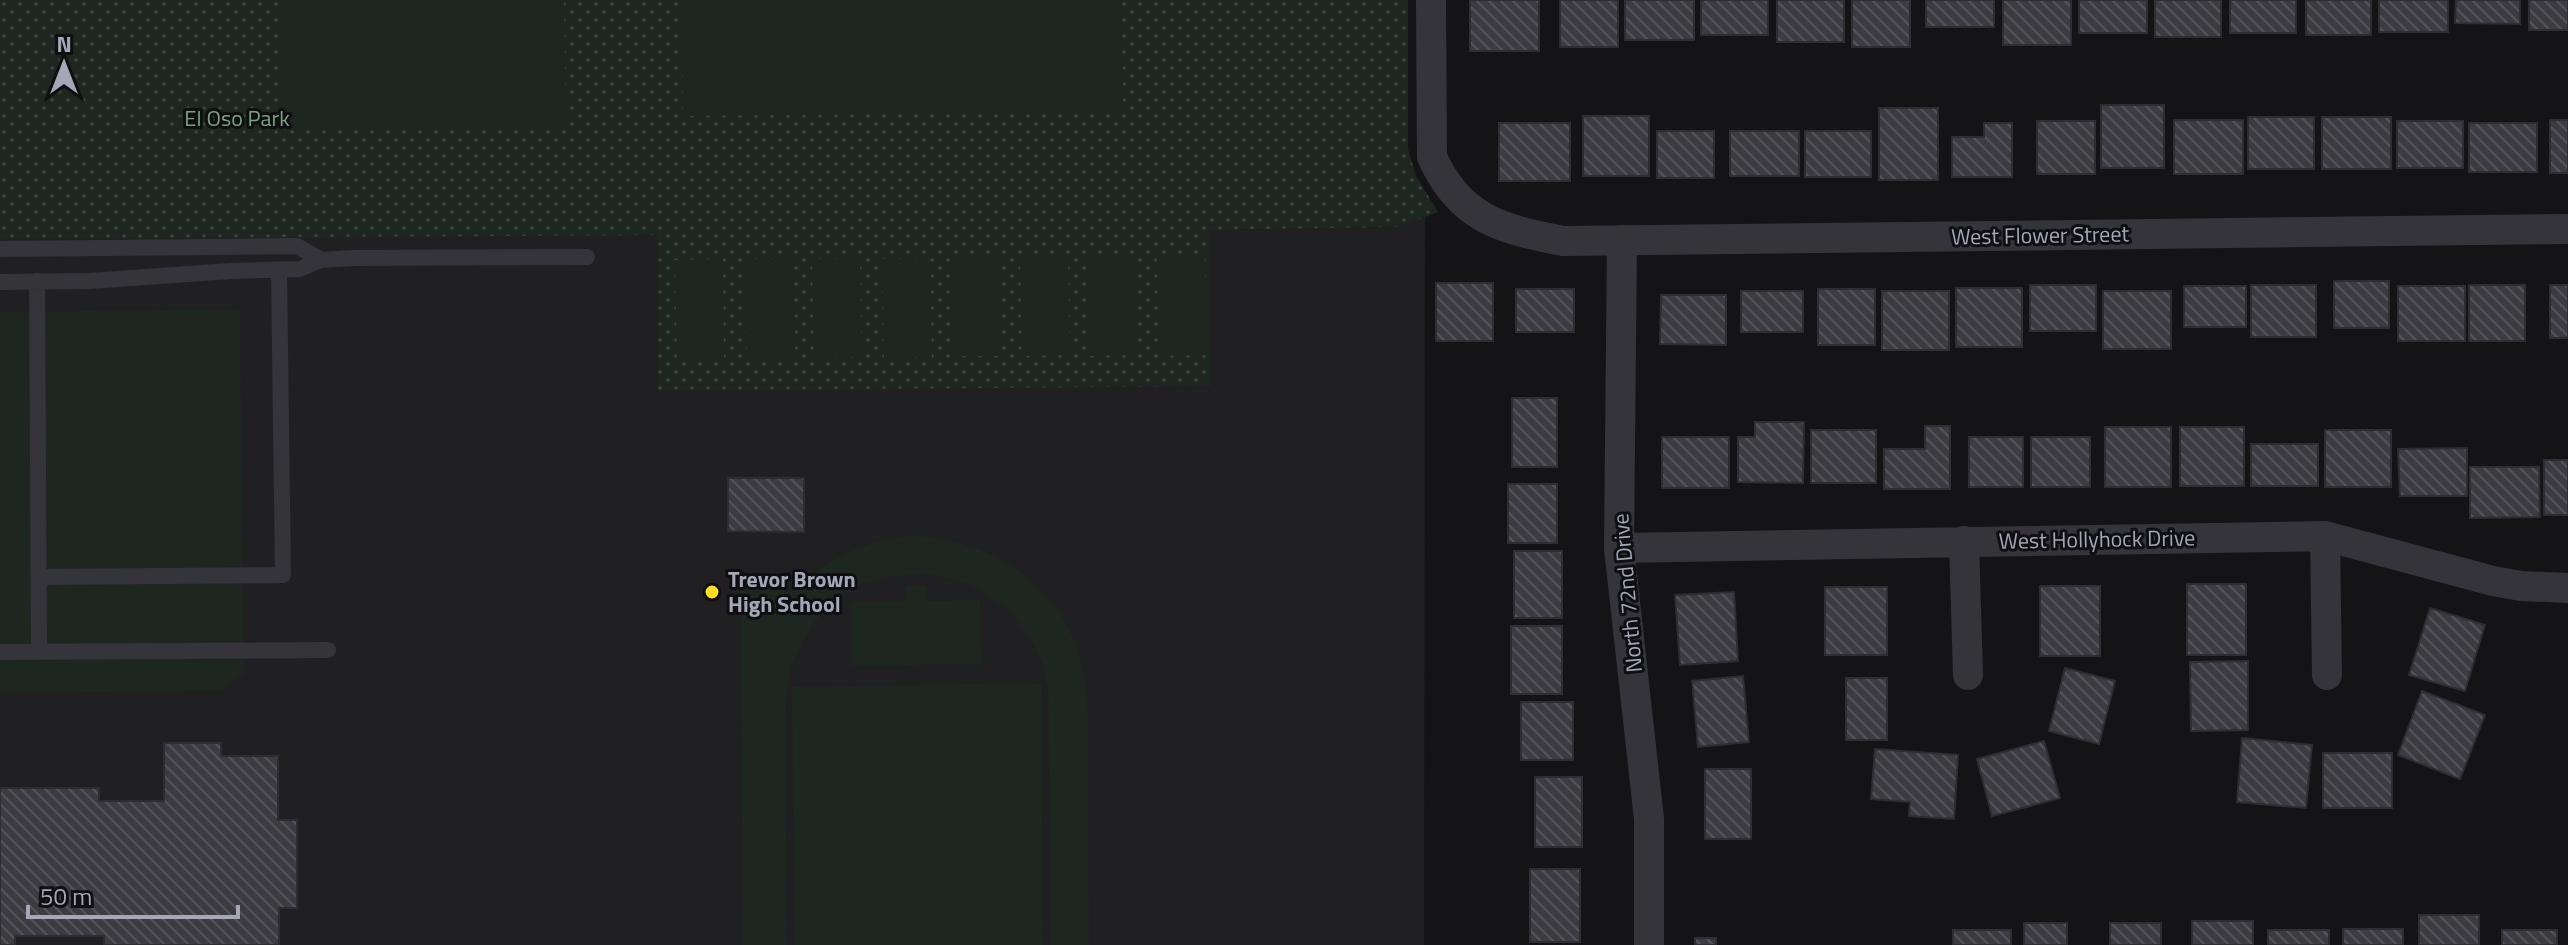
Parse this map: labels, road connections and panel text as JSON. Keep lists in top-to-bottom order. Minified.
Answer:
{"streets":{"street":["West Flower Street","West Hollyhock Drive","North 72nd Drive"]},"crossings":[["West Flower Street","North 72nd Drive"],["West Hollyhock Drive","North 72nd Drive"]],"parks":["El Oso Park"],"places":["Trevor Brown High School"],"scale_bar":"50 m","north":"top"}
